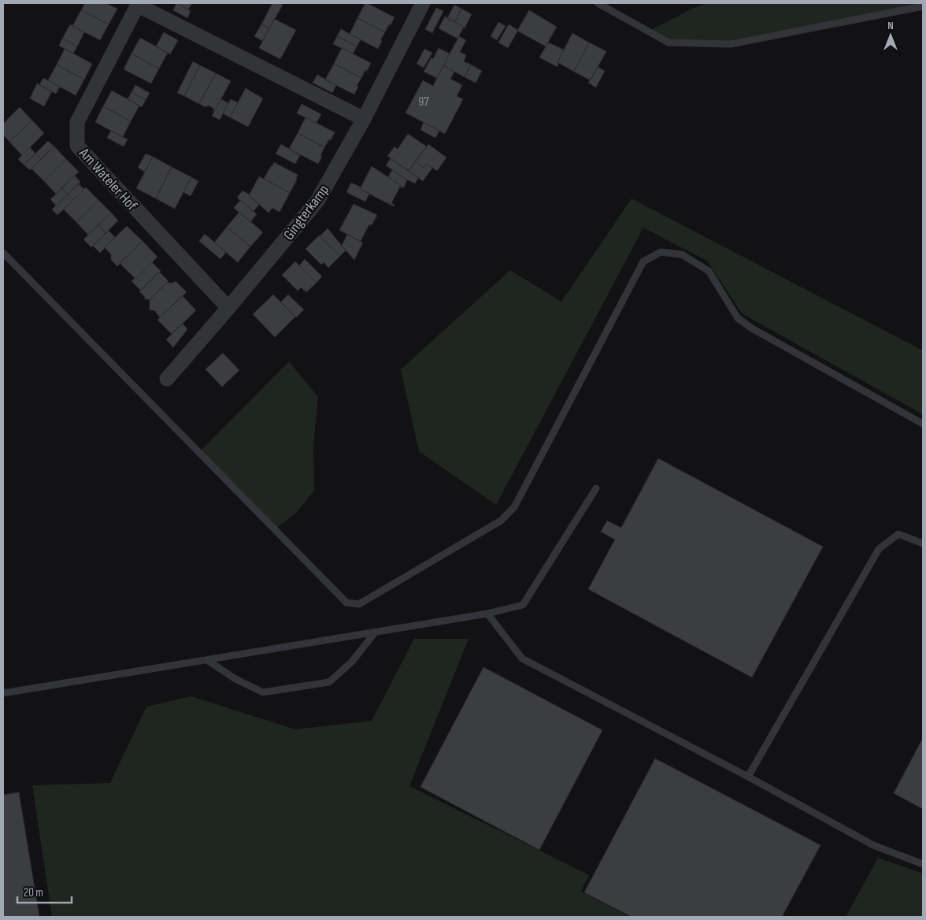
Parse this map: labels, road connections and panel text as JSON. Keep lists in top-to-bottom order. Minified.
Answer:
{"streets":{"street":["Am Wateler Hof","Gingterkamp"]},"crossings":[["Am Wateler Hof","Gingterkamp"]],"house_numbers":["97"],"scale_bar":"20 m","north":"top"}
